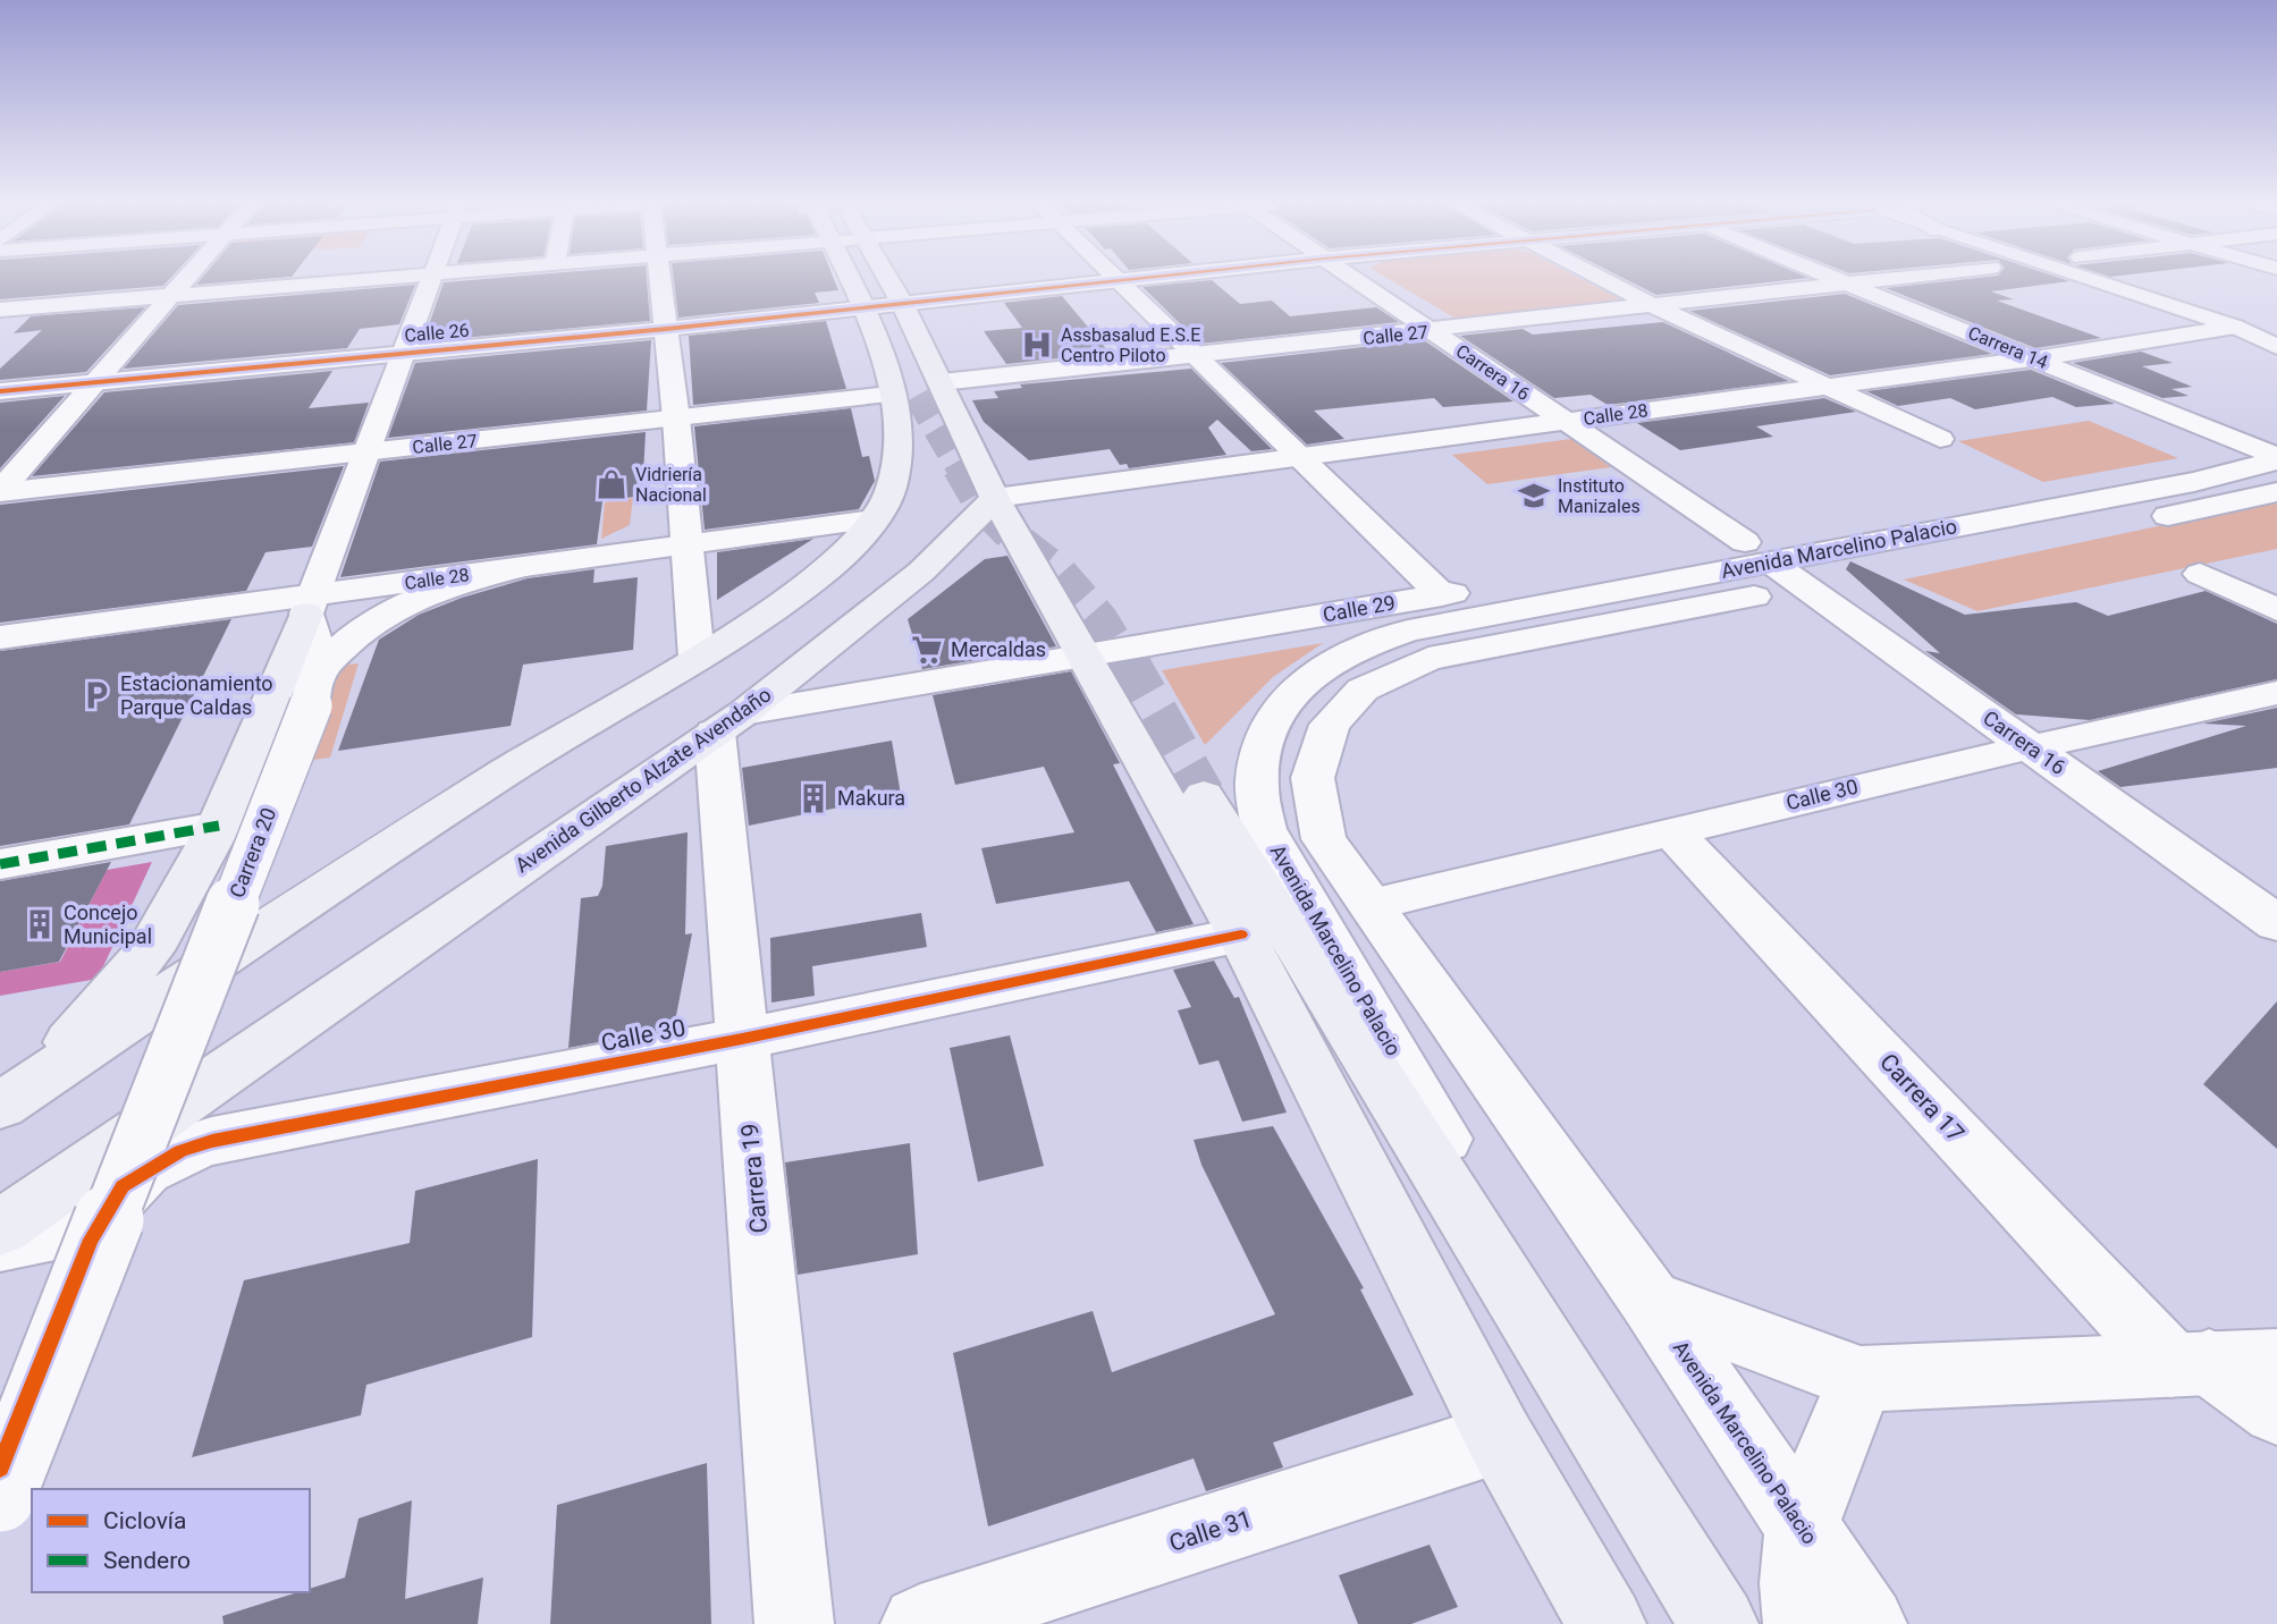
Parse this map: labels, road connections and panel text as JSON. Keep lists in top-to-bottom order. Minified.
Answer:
{"streets":{"main road":["Avenida Marcelino Palacio","Avenida Gilberto Alzate Avendaño"],"street":["Calle 26","Calle 27","Carrera 14","Carrera 16","Calle 28","Calle 29","Calle 30","Carrera 20","Carrera 17","Carrera 19","Calle 31"]},"crossings":[["Calle 27","Carrera 14"],["Calle 27","Carrera 16"],["Carrera 14","Calle 28"],["Carrera 14","Avenida Marcelino Palacio"],["Carrera 16","Calle 28"],["Carrera 16","Avenida Marcelino Palacio"],["Carrera 16","Calle 29"],["Carrera 16","Calle 30"],["Calle 28","Avenida Gilberto Alzate Avendaño"],["Calle 28","Carrera 20"],["Avenida Marcelino Palacio","Calle 29"],["Avenida Marcelino Palacio","Calle 30"],["Calle 29","Avenida Gilberto Alzate Avendaño"],["Calle 29","Carrera 19"],["Avenida Gilberto Alzate Avendaño","Carrera 19"],["Calle 30","Carrera 17"],["Calle 30","Carrera 19"]],"places":{"hospital":["Assbasalud E.S.E Centro Piloto"],"shop":["Vidriería Nacional"],"school or university":["Instituto Manizales"],"supermarket":["Mercaldas"],"parking":["Estacionamiento Parque Caldas"],"building":["Makura","Concejo Municipal"]},"legend":["Ciclovía","Sendero"]}
